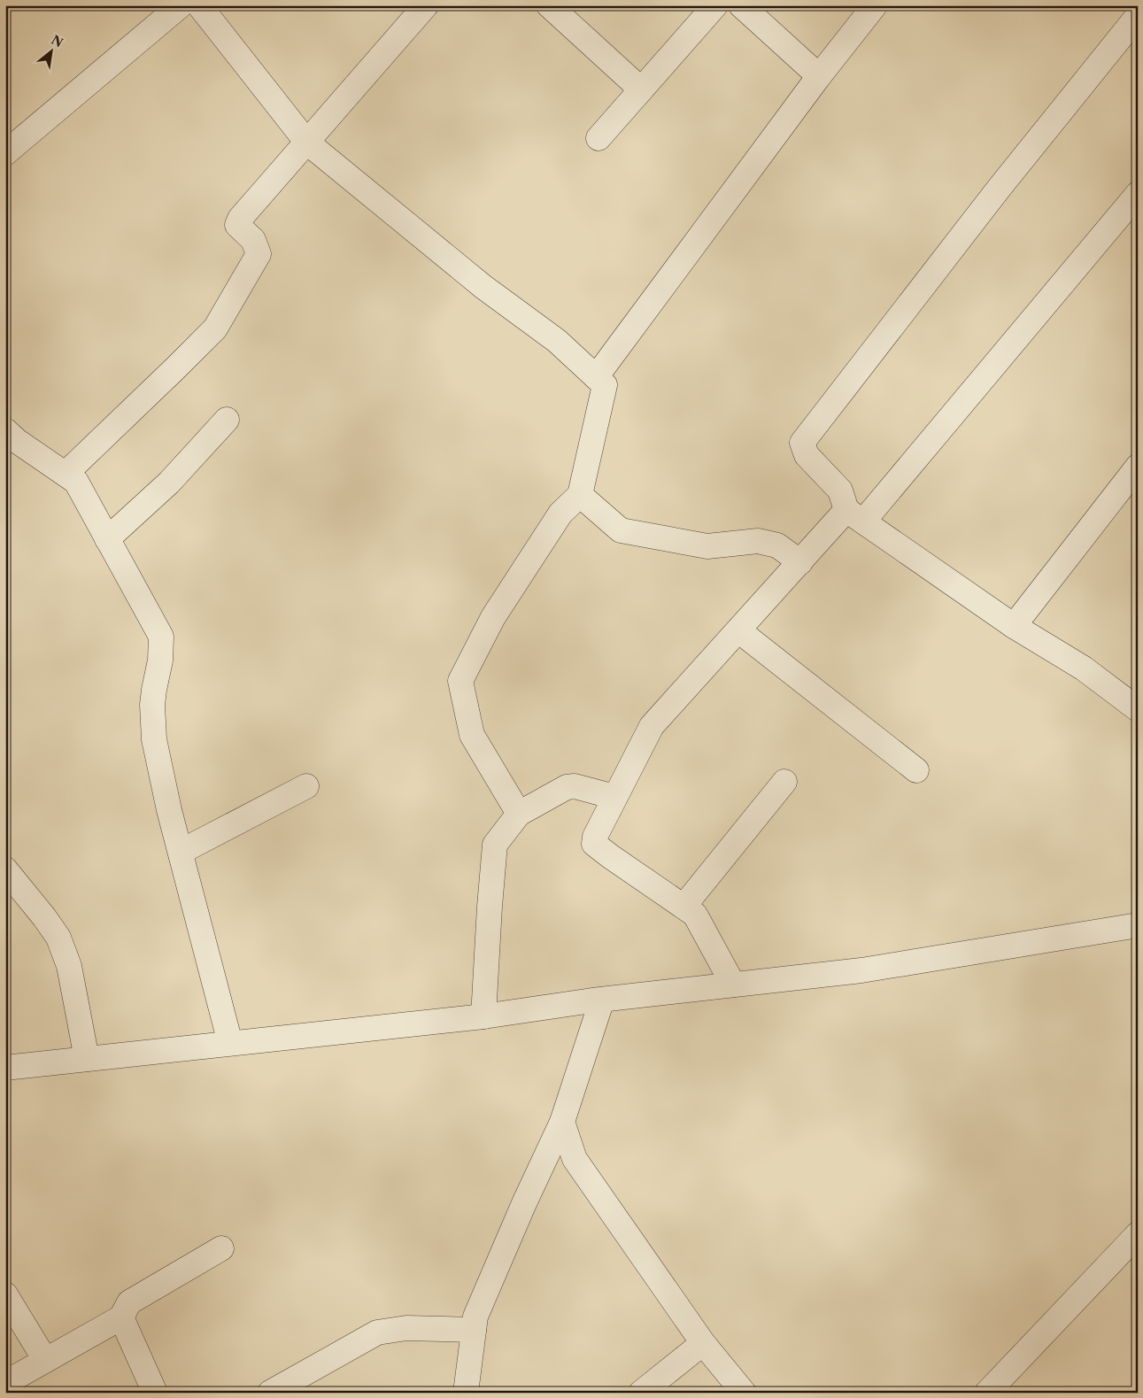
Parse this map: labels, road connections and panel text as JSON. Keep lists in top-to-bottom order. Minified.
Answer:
{"north":"top right"}
